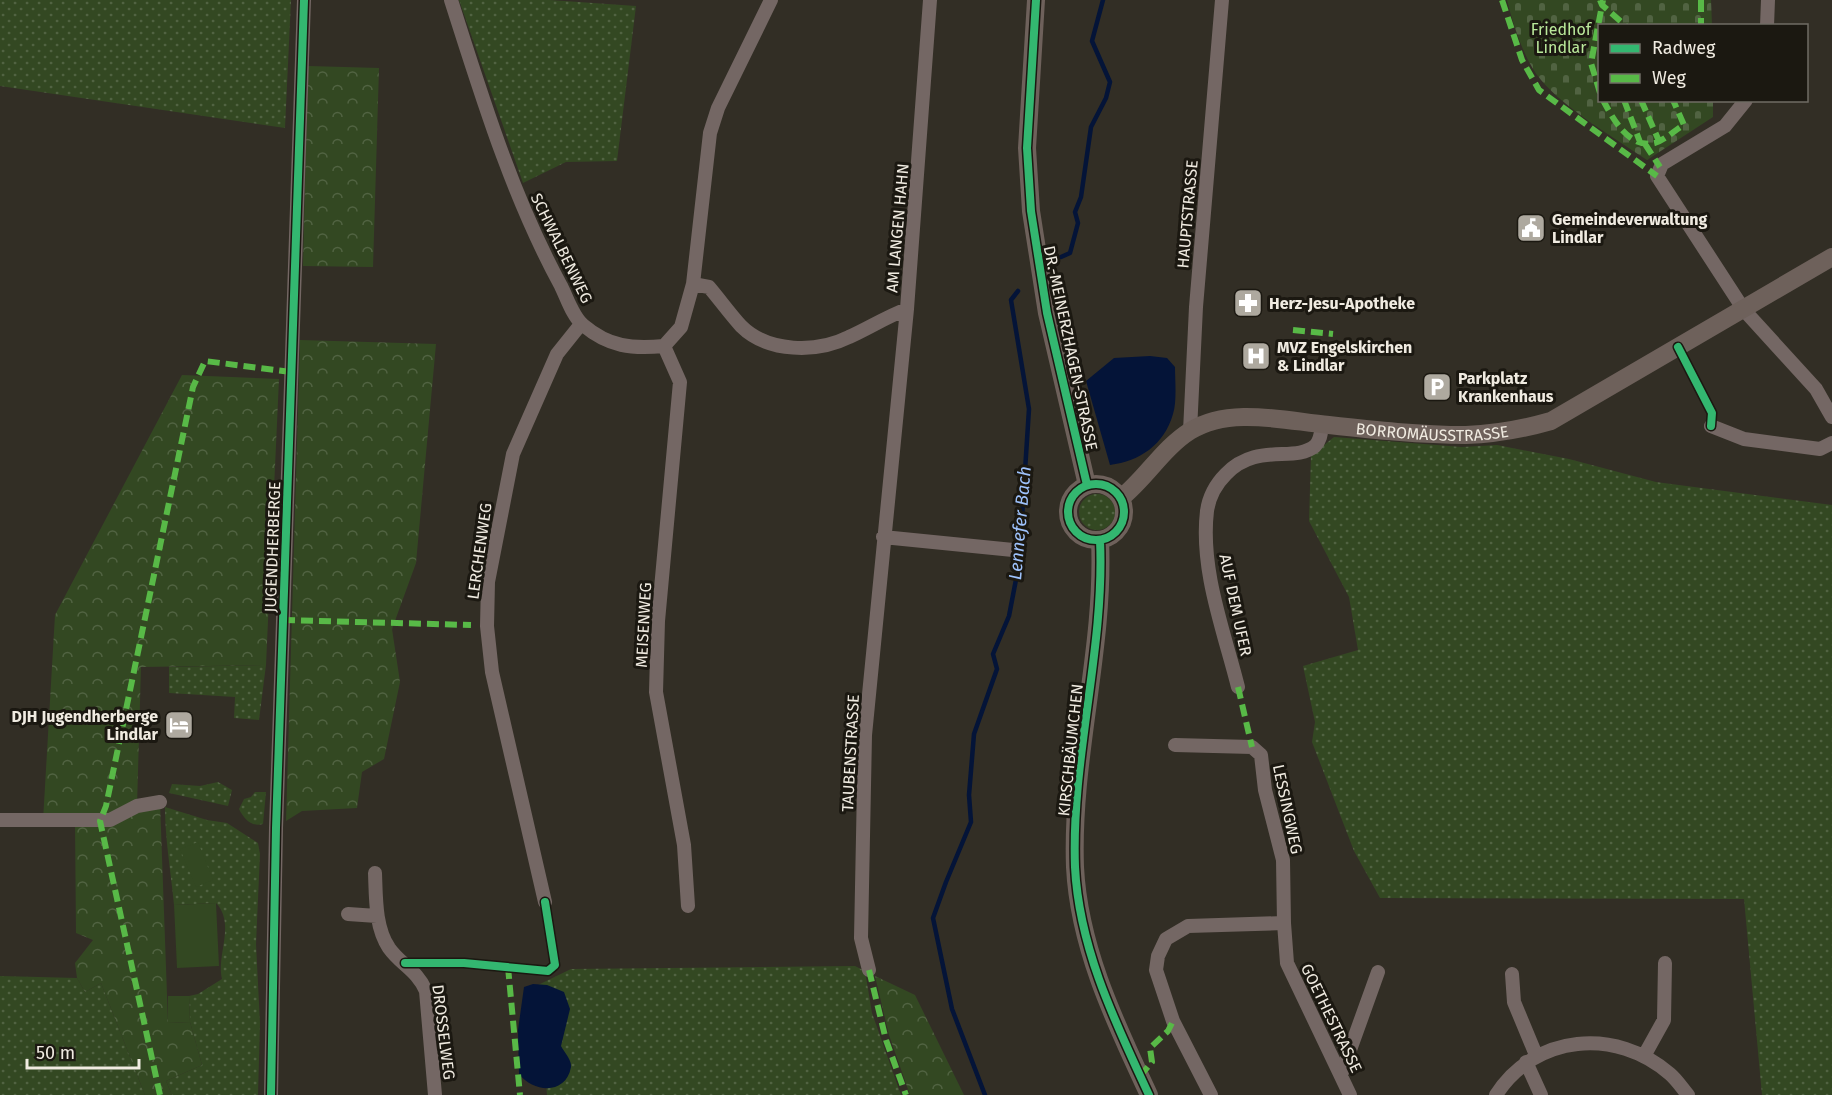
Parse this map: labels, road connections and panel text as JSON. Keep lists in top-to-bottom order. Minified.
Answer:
{"streets":{"main road":["DR.-MEINERZHAGEN-STRASSE","BORROMÄUSSTRASSE","KIRSCHBÄUMCHEN"],"street":["HAUPTSTRASSE","AM LANGEN HAHN","SCHWALBENWEG","JUGENDHERBERGE","LERCHENWEG","AUF DEM UFER","MEISENWEG","TAUBENSTRASSE","LESSINGWEG","GOETHESTRASSE","DROSSELWEG"]},"crossings":[["HAUPTSTRASSE","BORROMÄUSSTRASSE"],["AM LANGEN HAHN","TAUBENSTRASSE"],["SCHWALBENWEG","LERCHENWEG"],["SCHWALBENWEG","MEISENWEG"],["DR.-MEINERZHAGEN-STRASSE","BORROMÄUSSTRASSE"],["DR.-MEINERZHAGEN-STRASSE","KIRSCHBÄUMCHEN"],["BORROMÄUSSTRASSE","AUF DEM UFER"],["BORROMÄUSSTRASSE","KIRSCHBÄUMCHEN"],["LESSINGWEG","GOETHESTRASSE"]],"water":["Lennefer Bach"],"parks":["Friedhof Lindlar"],"places":{"public building":["Gemeindeverwaltung Lindlar"],"pharmacy":["Herz-Jesu-Apotheke"],"hospital":["MVZ Engelskirchen & Lindlar"],"parking":["Parkplatz Krankenhaus"],"hotel":["DJH Jugendherberge Lindlar"]},"legend":["Radweg","Weg"],"scale_bar":"50 m"}
